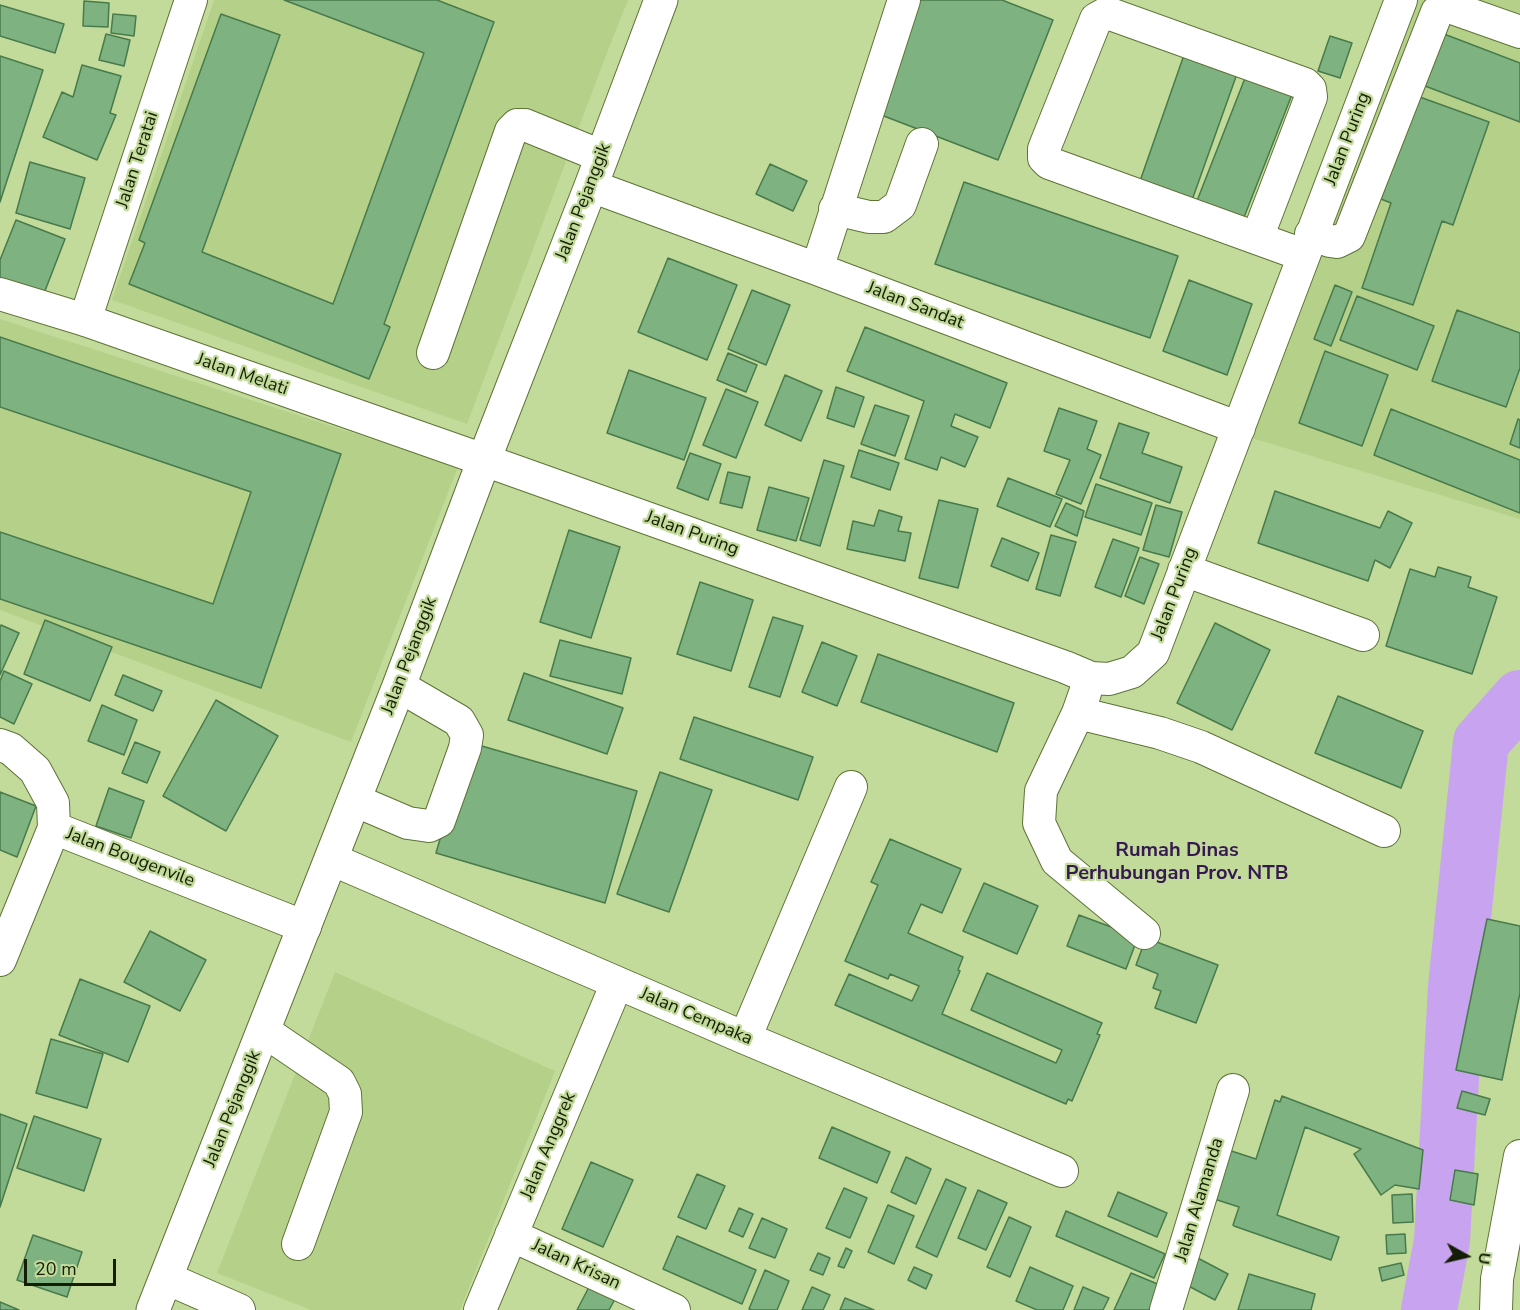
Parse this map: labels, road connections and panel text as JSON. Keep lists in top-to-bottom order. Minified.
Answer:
{"streets":{"main road":["Jalan Pejanggik"],"street":["Jalan Puring","Jalan Teratai","Jalan Sandat","Jalan Melati","Jalan Bougenvile","Jalan Cempaka","Jalan Anggrek","Jalan Alamanda","Jalan Krisan"]},"crossings":[["Jalan Puring","Jalan Pejanggik"],["Jalan Puring","Jalan Sandat"],["Jalan Puring","Jalan Melati"],["Jalan Teratai","Jalan Melati"],["Jalan Pejanggik","Jalan Sandat"],["Jalan Pejanggik","Jalan Melati"],["Jalan Pejanggik","Jalan Bougenvile"],["Jalan Pejanggik","Jalan Cempaka"],["Jalan Cempaka","Jalan Anggrek"],["Jalan Anggrek","Jalan Krisan"]],"districts":["Rumah Dinas Perhubungan Prov. NTB"],"scale_bar":"20 m","north":"right"}
